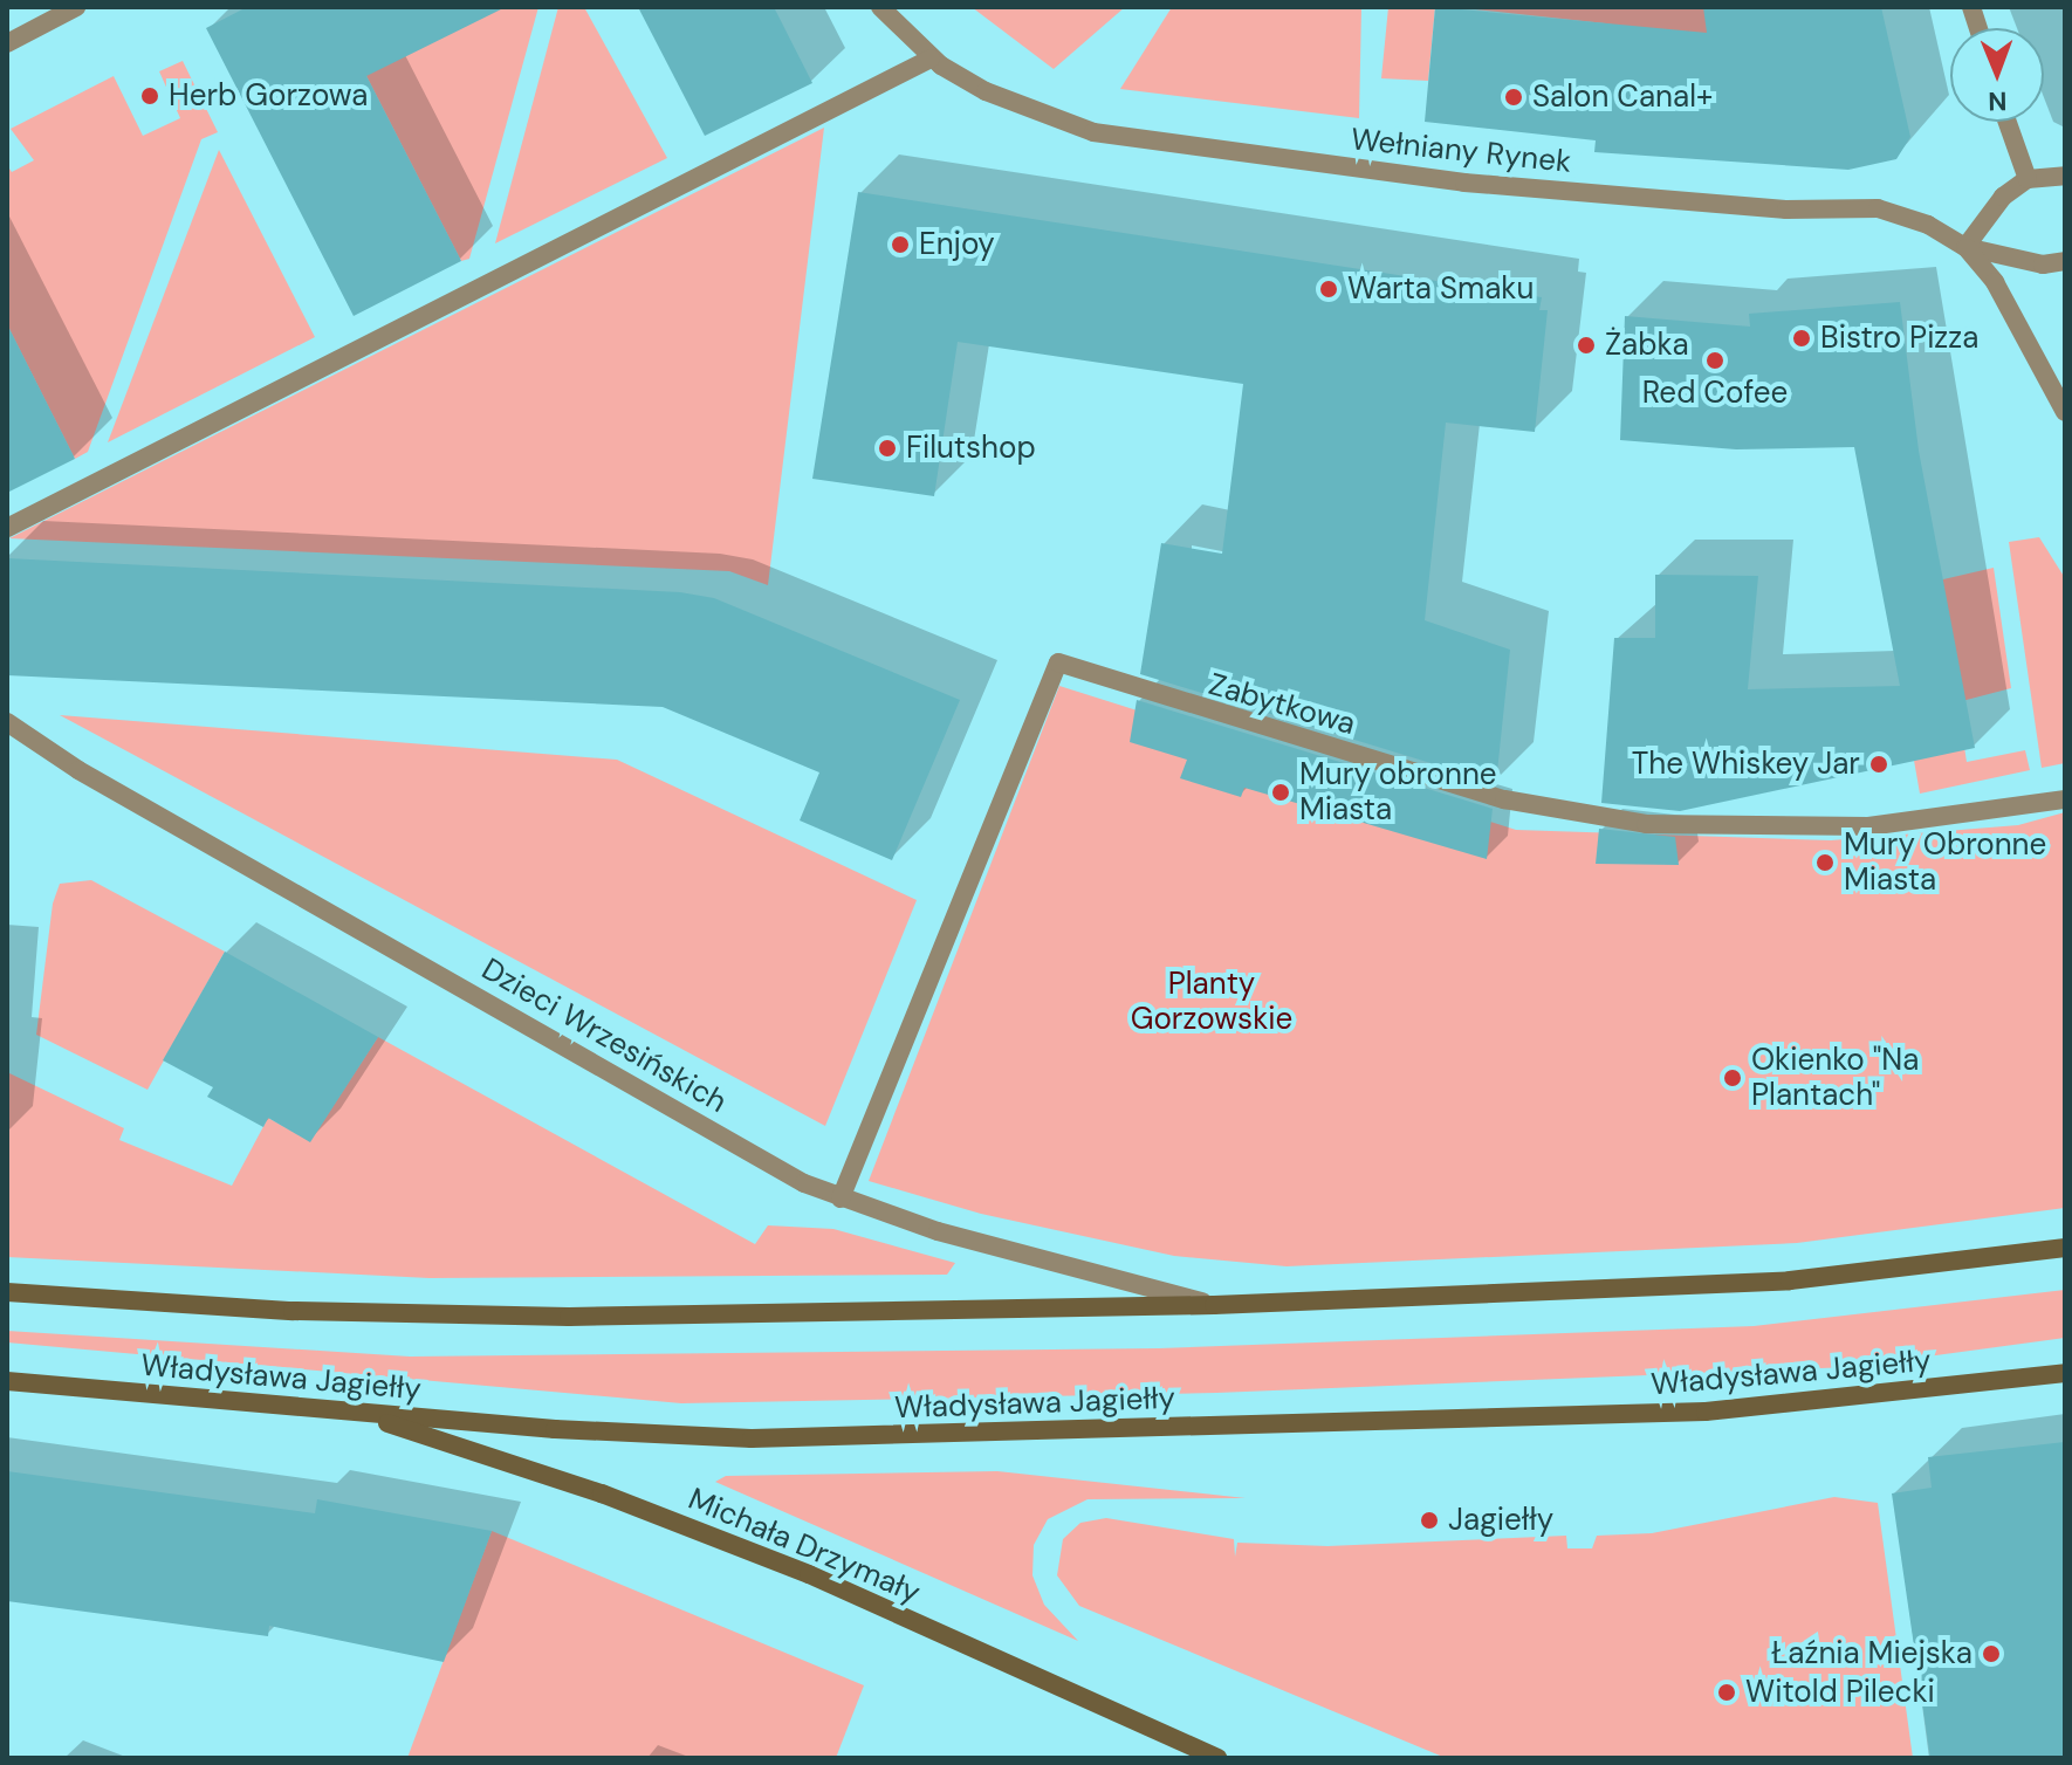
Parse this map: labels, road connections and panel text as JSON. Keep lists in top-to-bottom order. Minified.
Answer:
{"streets":{"main road":["Władysława Jagiełły","Michała Drzymały"],"street":["Wełniany Rynek","Zabytkowa","Dzieci Wrzesińskich"]},"crossings":[["Zabytkowa","Dzieci Wrzesińskich"],["Dzieci Wrzesińskich","Władysława Jagiełły"],["Władysława Jagiełły","Michała Drzymały"]],"parks":["Planty Gorzowskie"],"places":["Herb Gorzowa","Salon Canal+","Enjoy","Warta Smaku","Bistro Pizza","Żabka","Red Cofee","Filutshop","The Whiskey Jar","Mury obronne Miasta","Mury Obronne Miasta","Okienko \"Na Plantach\"","Jagiełły","Łaźnia Miejska","Witold Pilecki"],"north":"bottom"}
